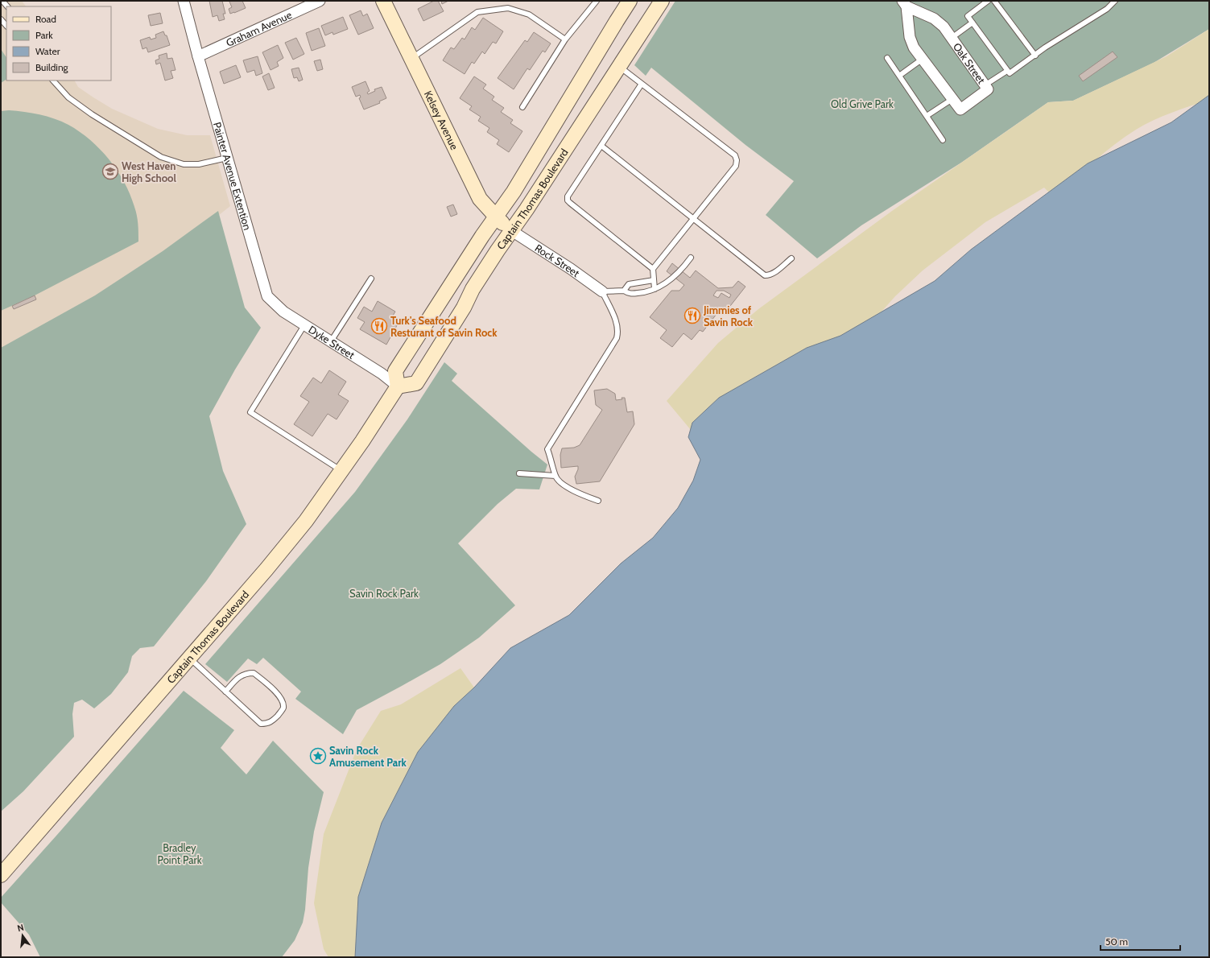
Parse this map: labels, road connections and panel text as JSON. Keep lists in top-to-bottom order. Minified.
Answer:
{"streets":{"main road":["Kelsey Avenue","Captain Thomas Boulevard"],"street":["Graham Avenue","Oak Street","Painter Avenue Extention","Rock Street","Dyke Street"]},"crossings":[["Graham Avenue","Painter Avenue Extention"],["Kelsey Avenue","Captain Thomas Boulevard"],["Kelsey Avenue","Rock Street"],["Painter Avenue Extention","Dyke Street"],["Captain Thomas Boulevard","Rock Street"],["Captain Thomas Boulevard","Dyke Street"]],"parks":["Old Grive Park","Savin Rock Park","Bradley Point Park"],"places":{"school or university":["West Haven High School"],"restaurant":["Jimmies of Savin Rock","Turk's Seafood Resturant of Savin Rock"],"place":["Savin Rock Amusement Park"]},"legend":["Road","Park","Water","Building"],"scale_bar":"50 m","north":"top"}
